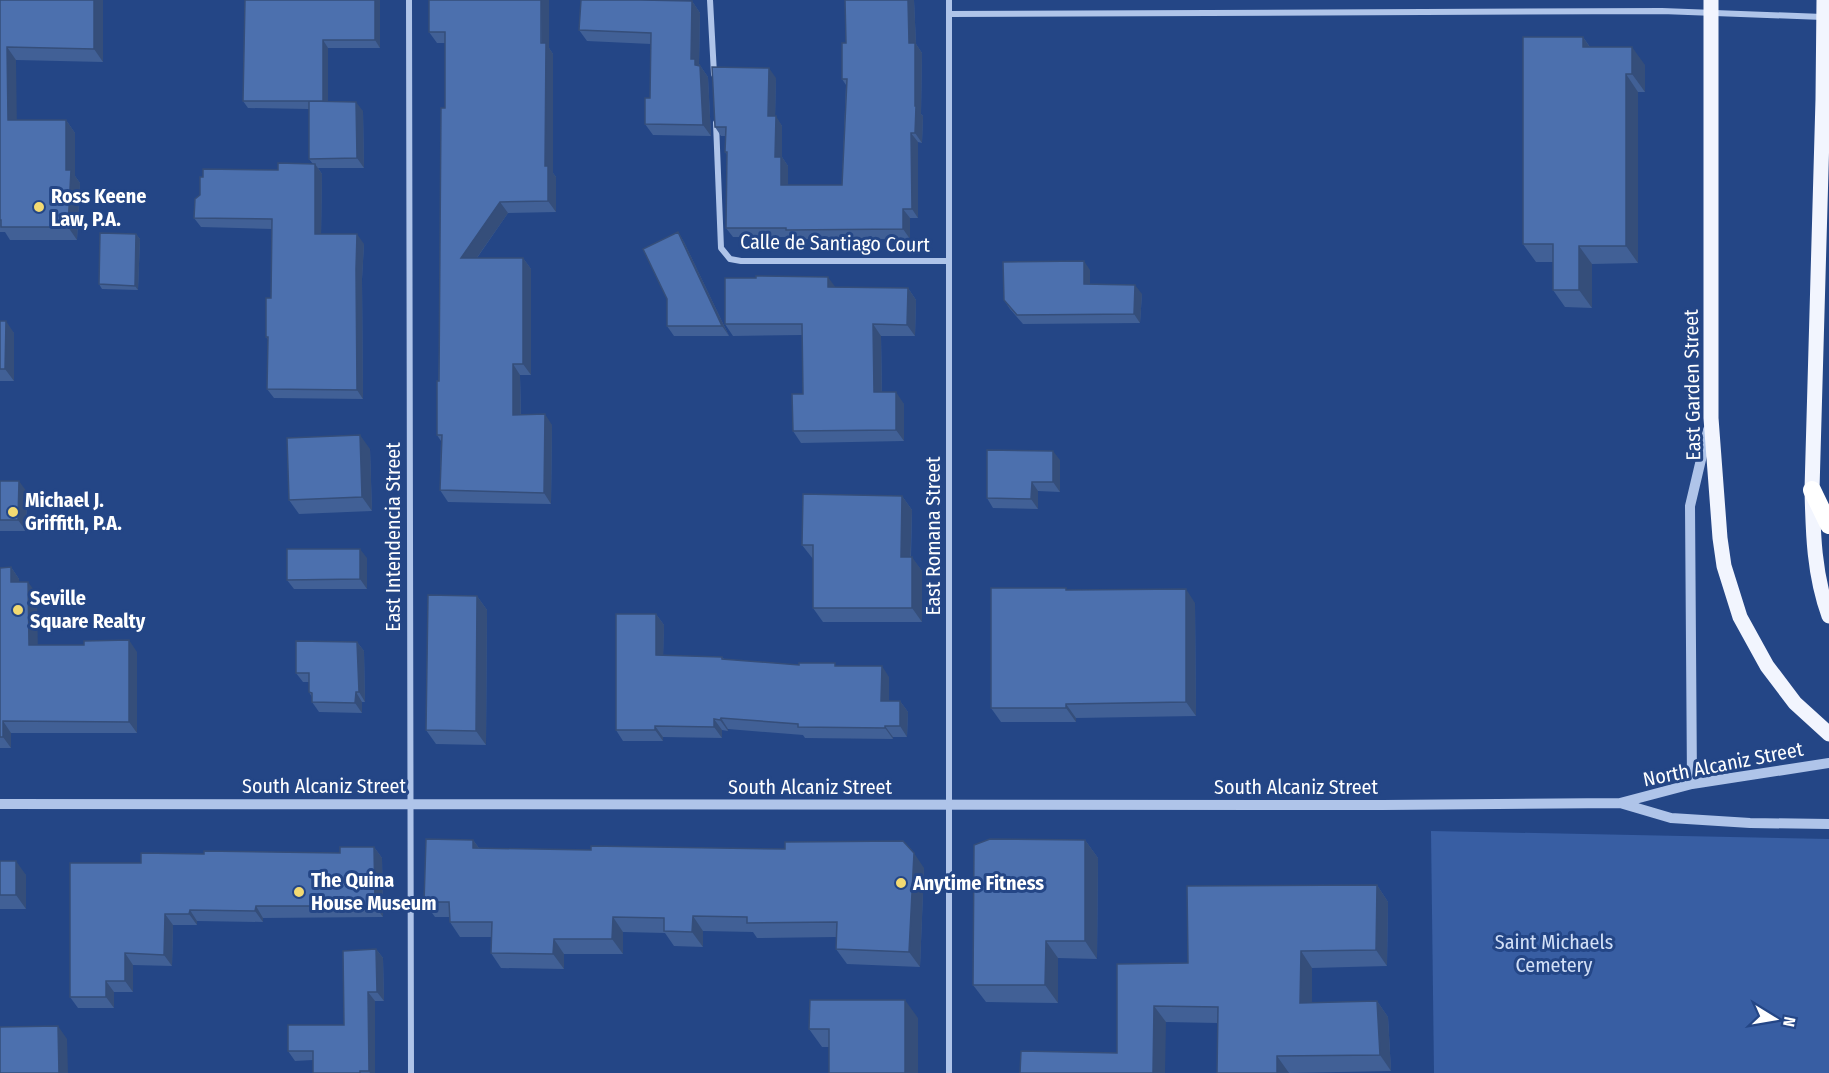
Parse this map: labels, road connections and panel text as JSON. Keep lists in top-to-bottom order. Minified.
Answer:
{"streets":{"main road":["East Garden Street"],"street":["Calle de Santiago Court","East Romana Street","East Intendencia Street","North Alcaniz Street","South Alcaniz Street"]},"crossings":[["Calle de Santiago Court","East Romana Street"],["East Romana Street","South Alcaniz Street"],["East Intendencia Street","South Alcaniz Street"],["North Alcaniz Street","South Alcaniz Street"]],"parks":["Saint Michaels Cemetery"],"places":["Ross Keene Law, P.A.","Michael J. Griffith, P.A.","Seville Square Realty","Anytime Fitness","The Quina House Museum"],"north":"right"}
